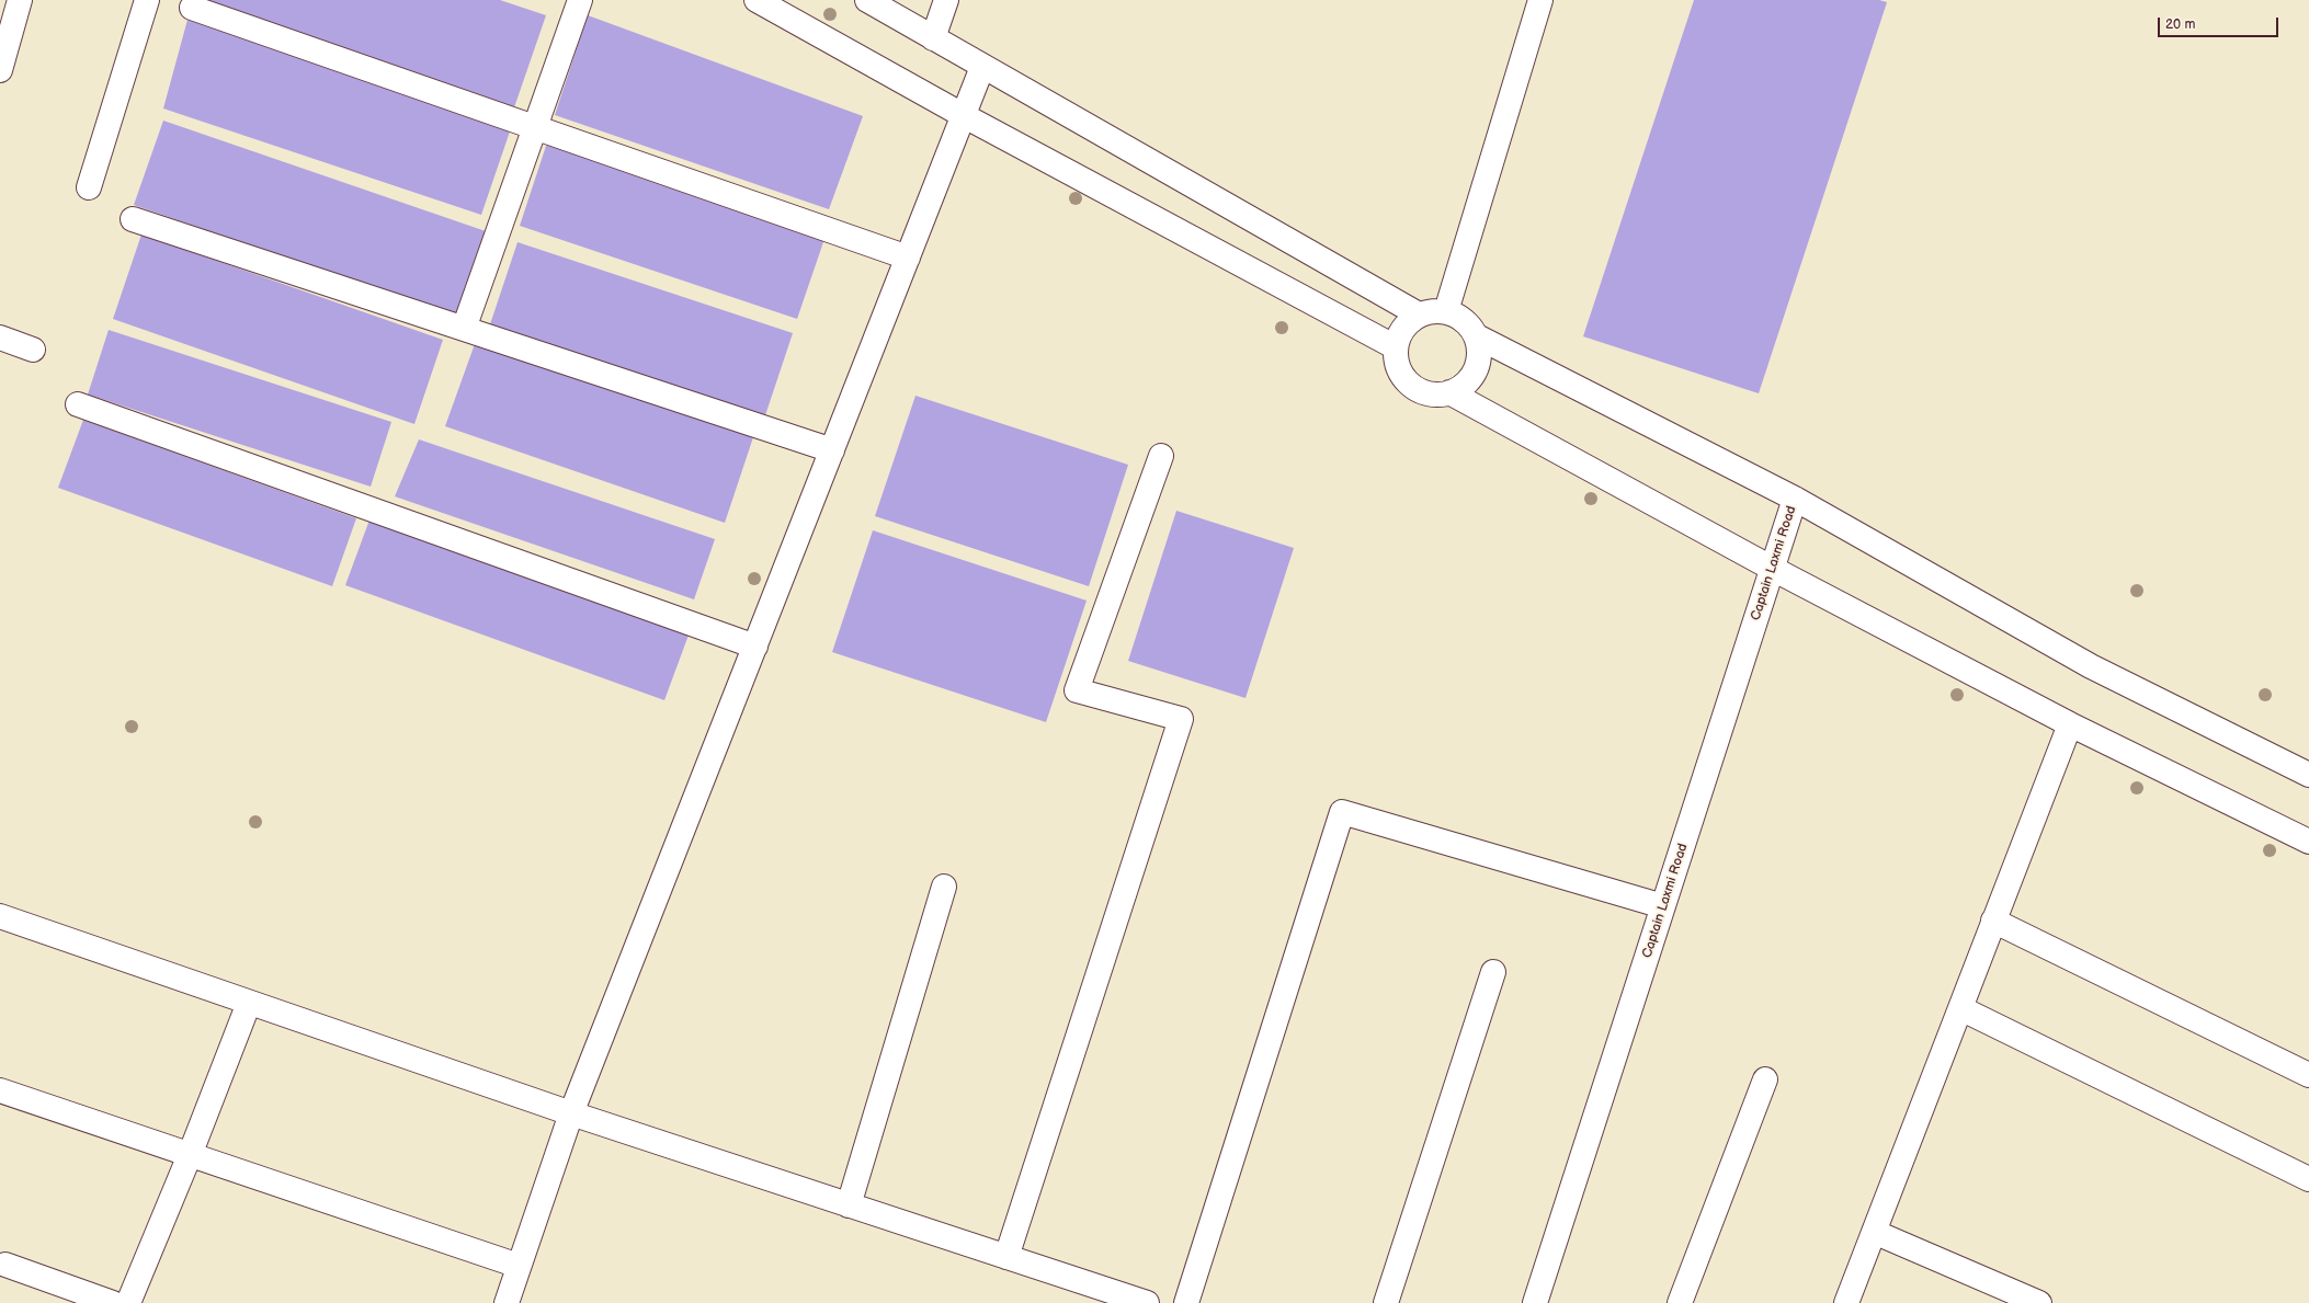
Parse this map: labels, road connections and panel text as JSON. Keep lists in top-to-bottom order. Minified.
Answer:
{"streets":{"street":["Captain Laxmi Road"]},"scale_bar":"20 m"}
